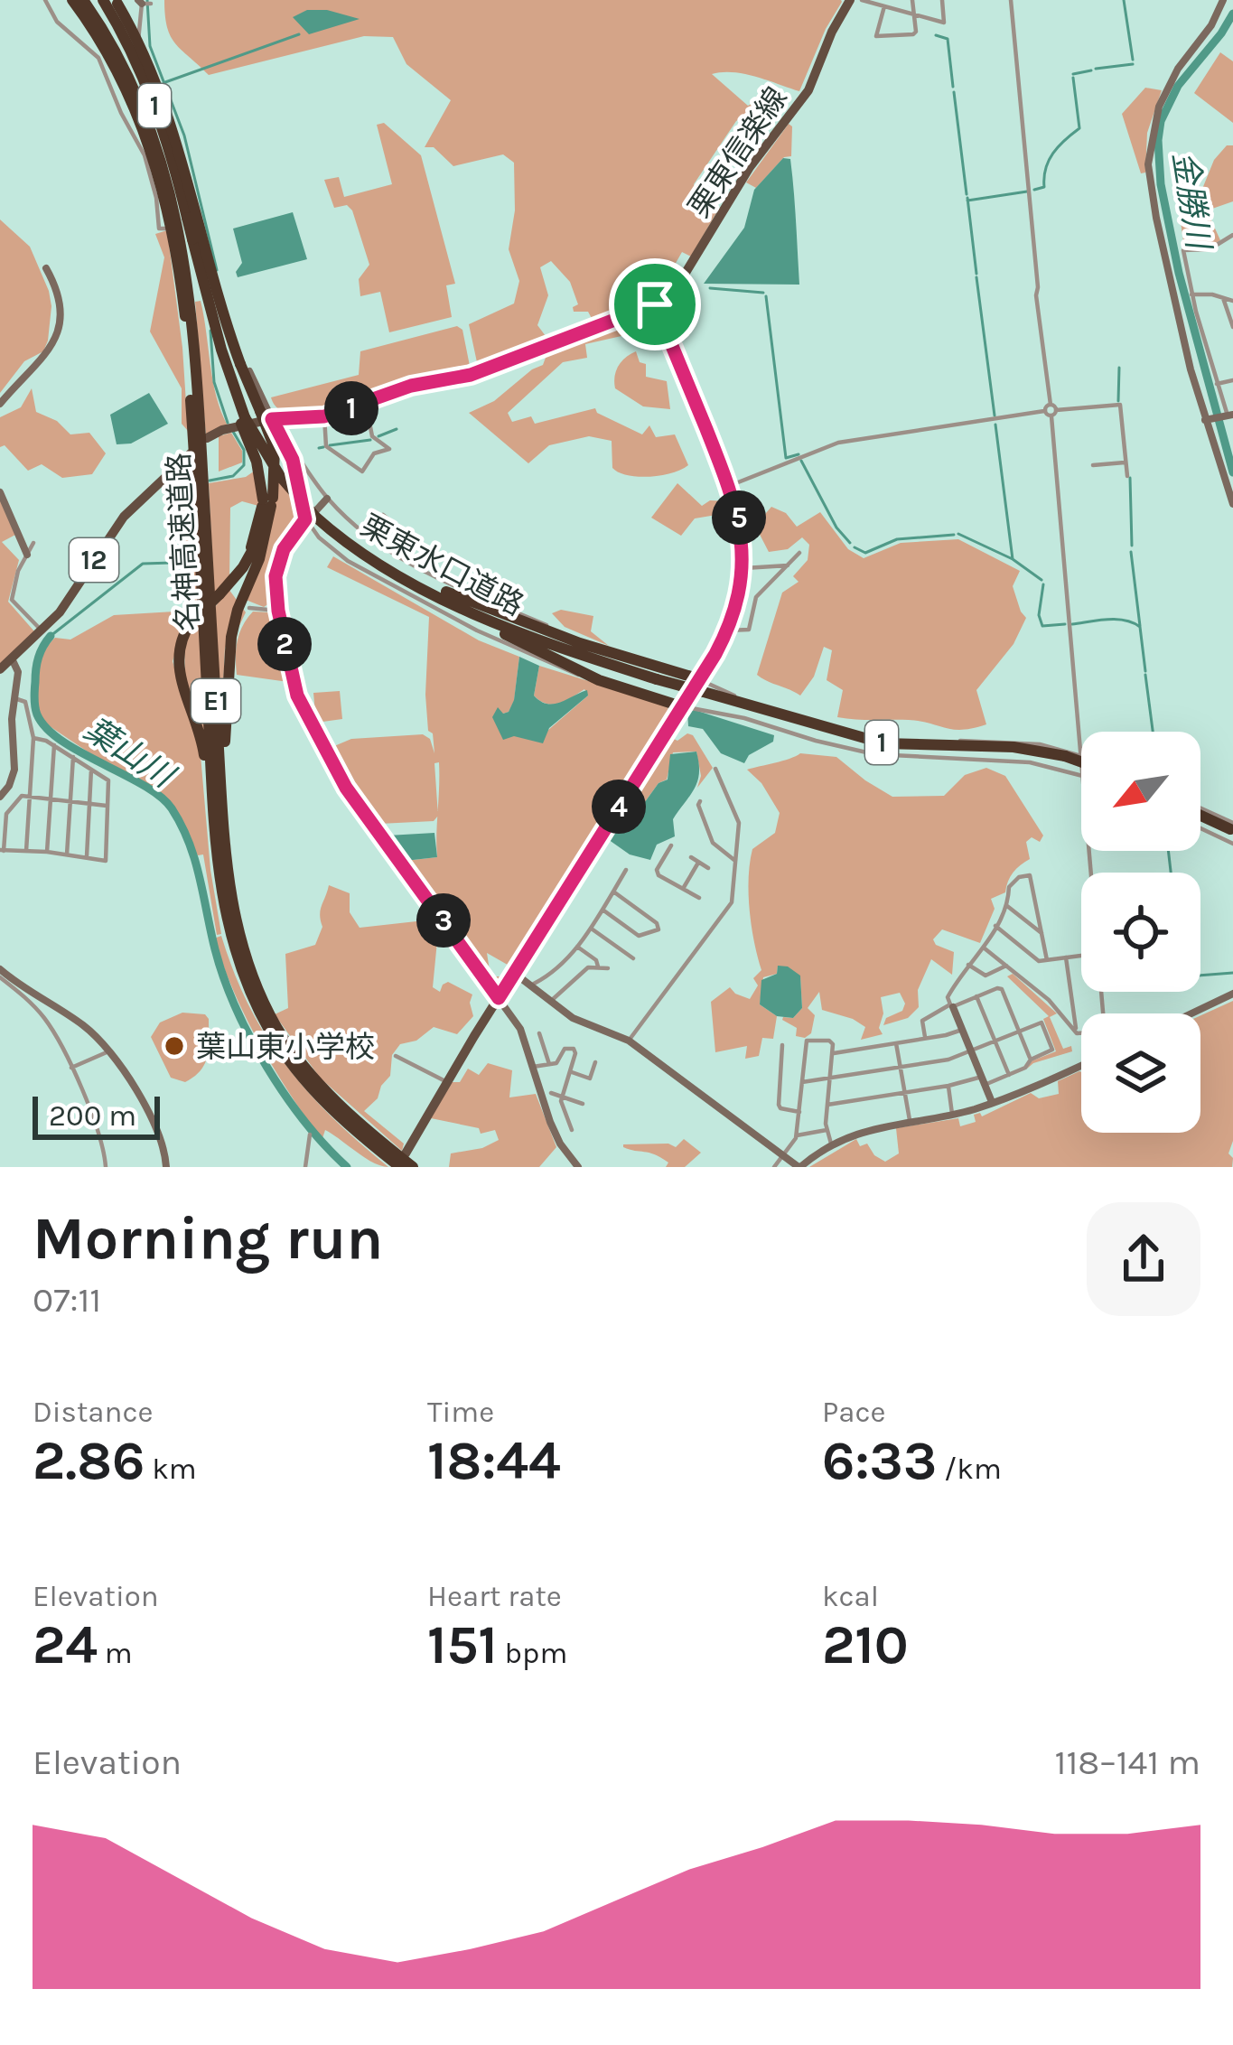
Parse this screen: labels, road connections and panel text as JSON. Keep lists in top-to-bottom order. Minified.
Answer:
{"streets":{"highway":["1","名神高速道路","栗東水口道路","E1"],"main road":["栗東信楽線","12"]},"crossings":[["1","栗東信楽線"],["1","栗東水口道路"],["栗東信楽線","栗東水口道路"]],"water":["金勝川","葉山川"],"places":["葉山東小学校"],"scale_bar":"200 m","north":"bottom left","page":{"pins":["1","5","2","4","3"],"scale":"200 m","heading":["Morning run","07:11"],"stats":[["Distance","2.86 km"],["Time","18:44"],["Pace","6:33 /km"],["Elevation","24 m"],["Heart rate","151 bpm"],["kcal","210"]],"chart":["Elevation","118–141 m"]}}
